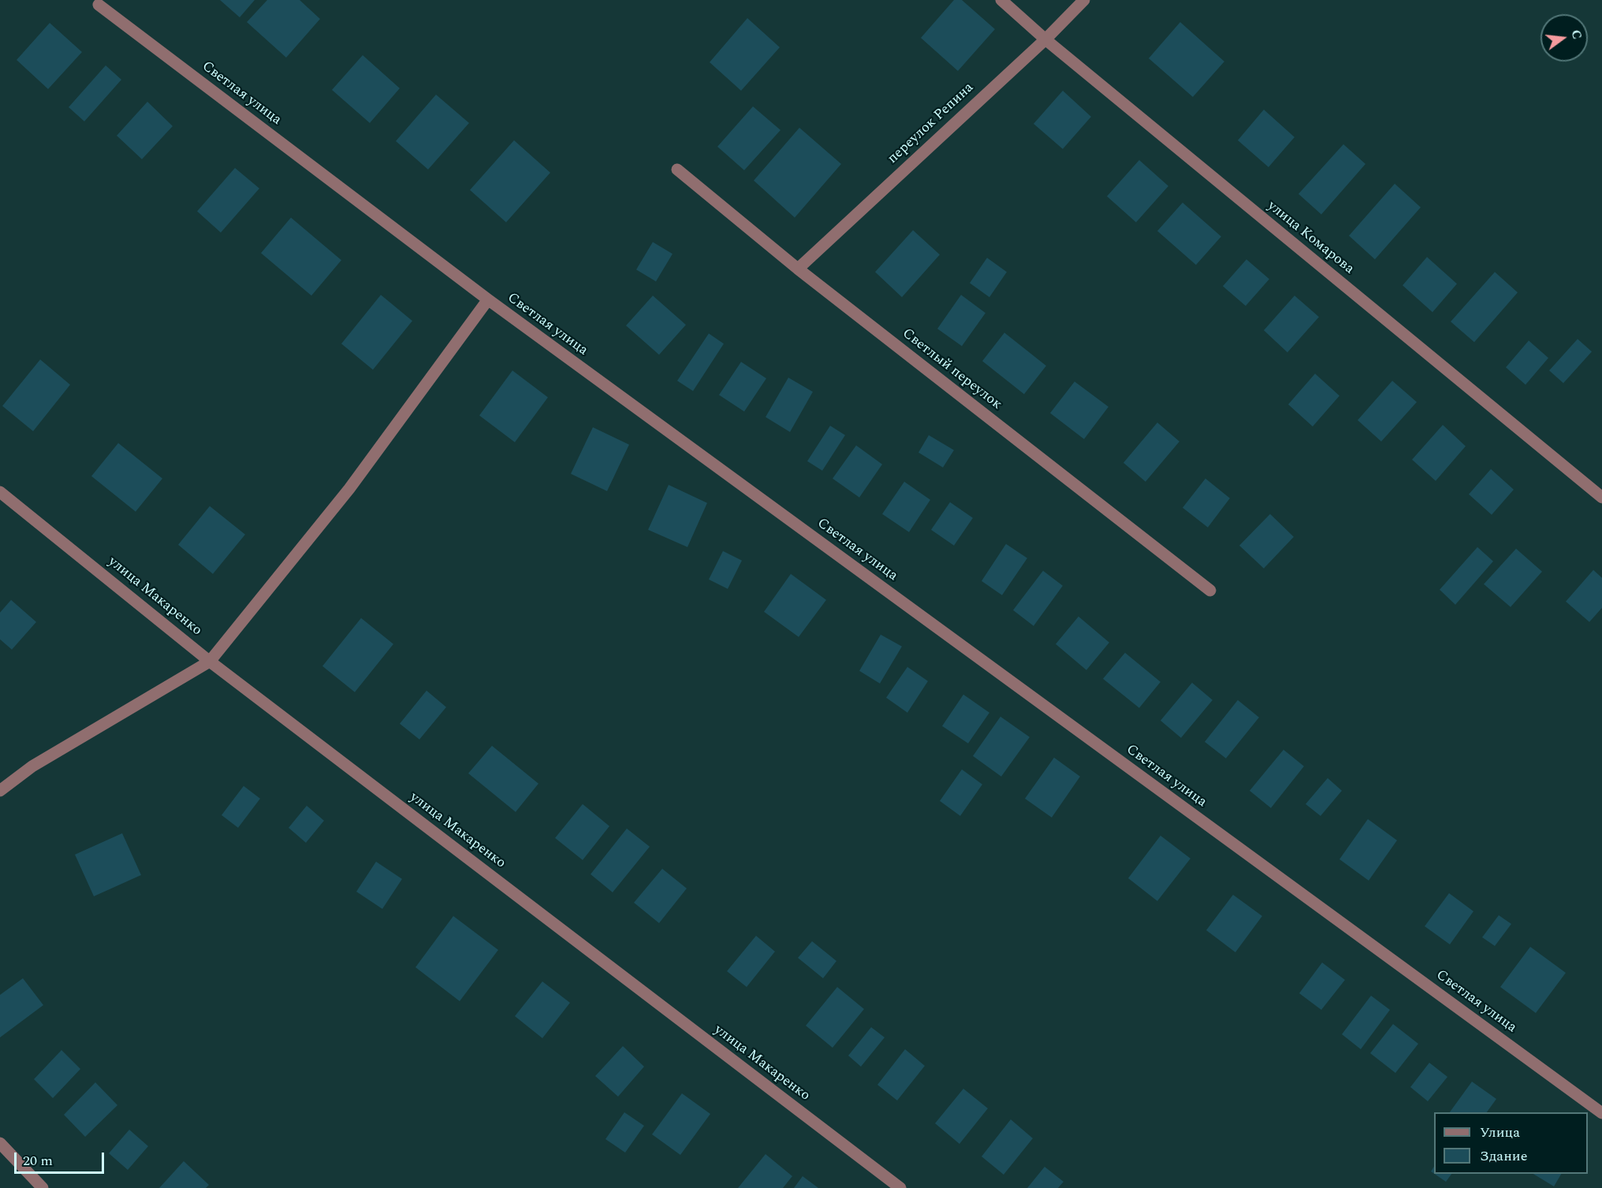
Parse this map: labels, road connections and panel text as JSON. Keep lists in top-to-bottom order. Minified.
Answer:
{"streets":{"street":["Светлая улица","переулок Репина","улица Комарова","Светлый переулок","улица Макаренко"]},"crossings":[["переулок Репина","улица Комарова"],["переулок Репина","Светлый переулок"]],"legend":["Улица","Здание"],"scale_bar":"20 m","north":"right"}
